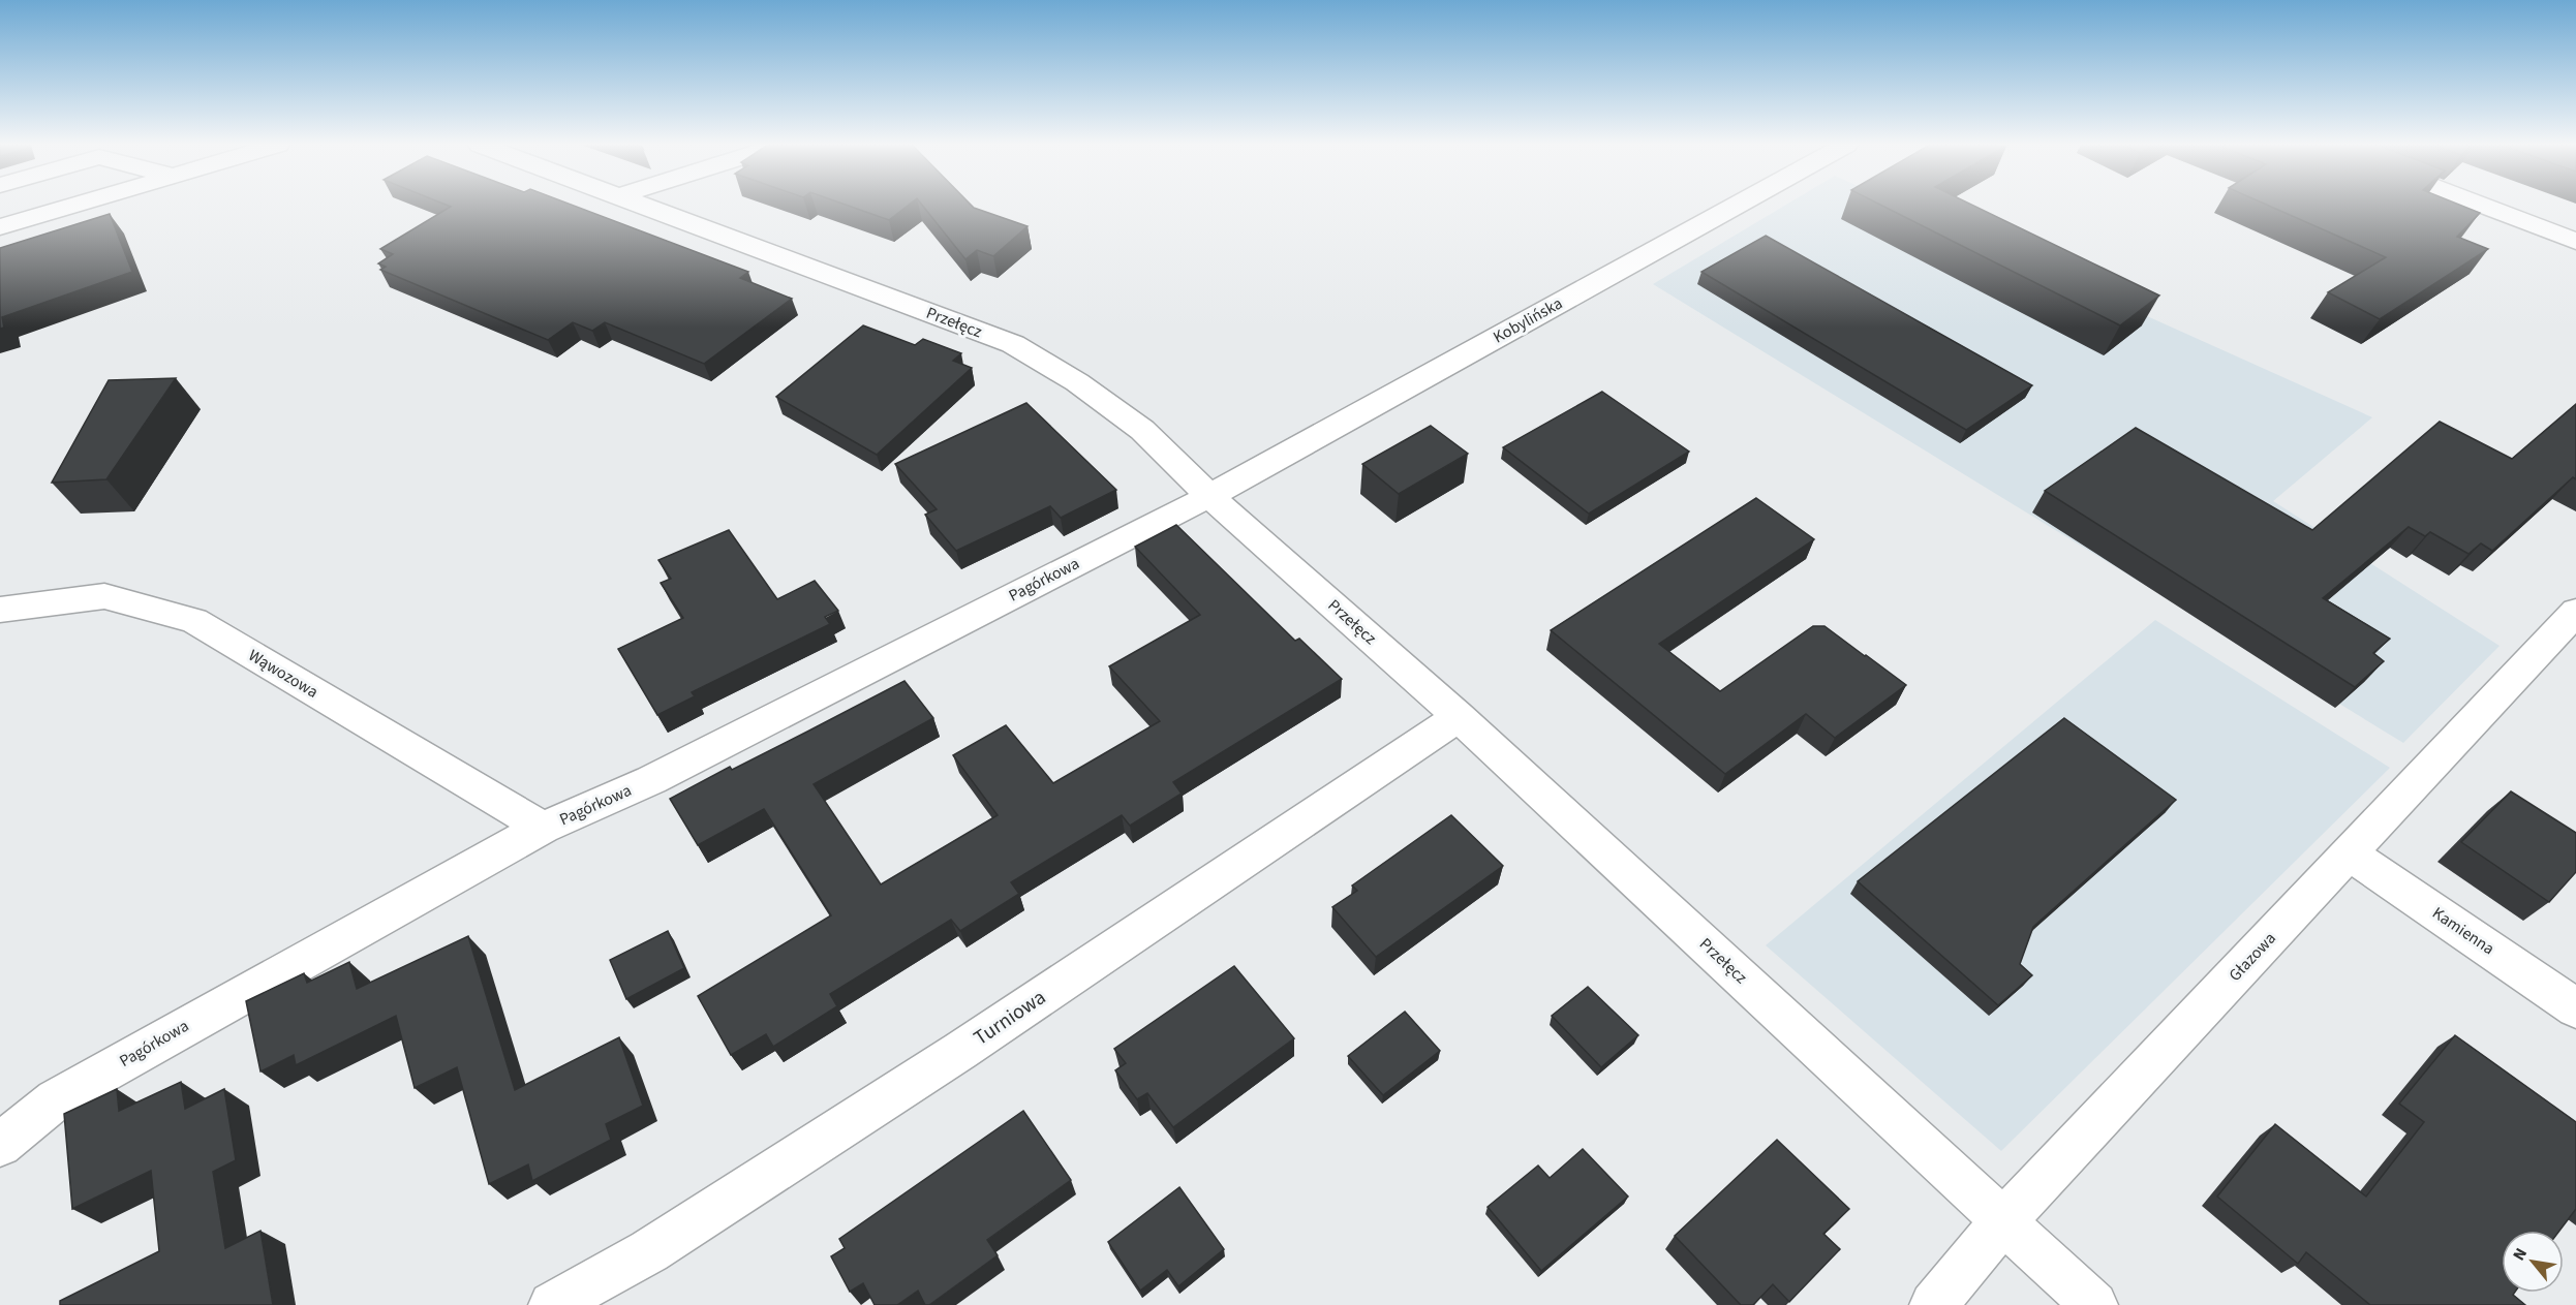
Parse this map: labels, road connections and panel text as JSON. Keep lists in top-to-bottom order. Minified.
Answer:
{"streets":{"street":["Kobylińska","Przełęcz","Pagórkowa","Wąwozowa","Kamienna","Głazowa","Turniowa"]},"crossings":[["Kobylińska","Przełęcz"],["Kobylińska","Pagórkowa"],["Przełęcz","Pagórkowa"],["Przełęcz","Głazowa"],["Przełęcz","Turniowa"],["Pagórkowa","Wąwozowa"],["Kamienna","Głazowa"]],"north":"top left"}
